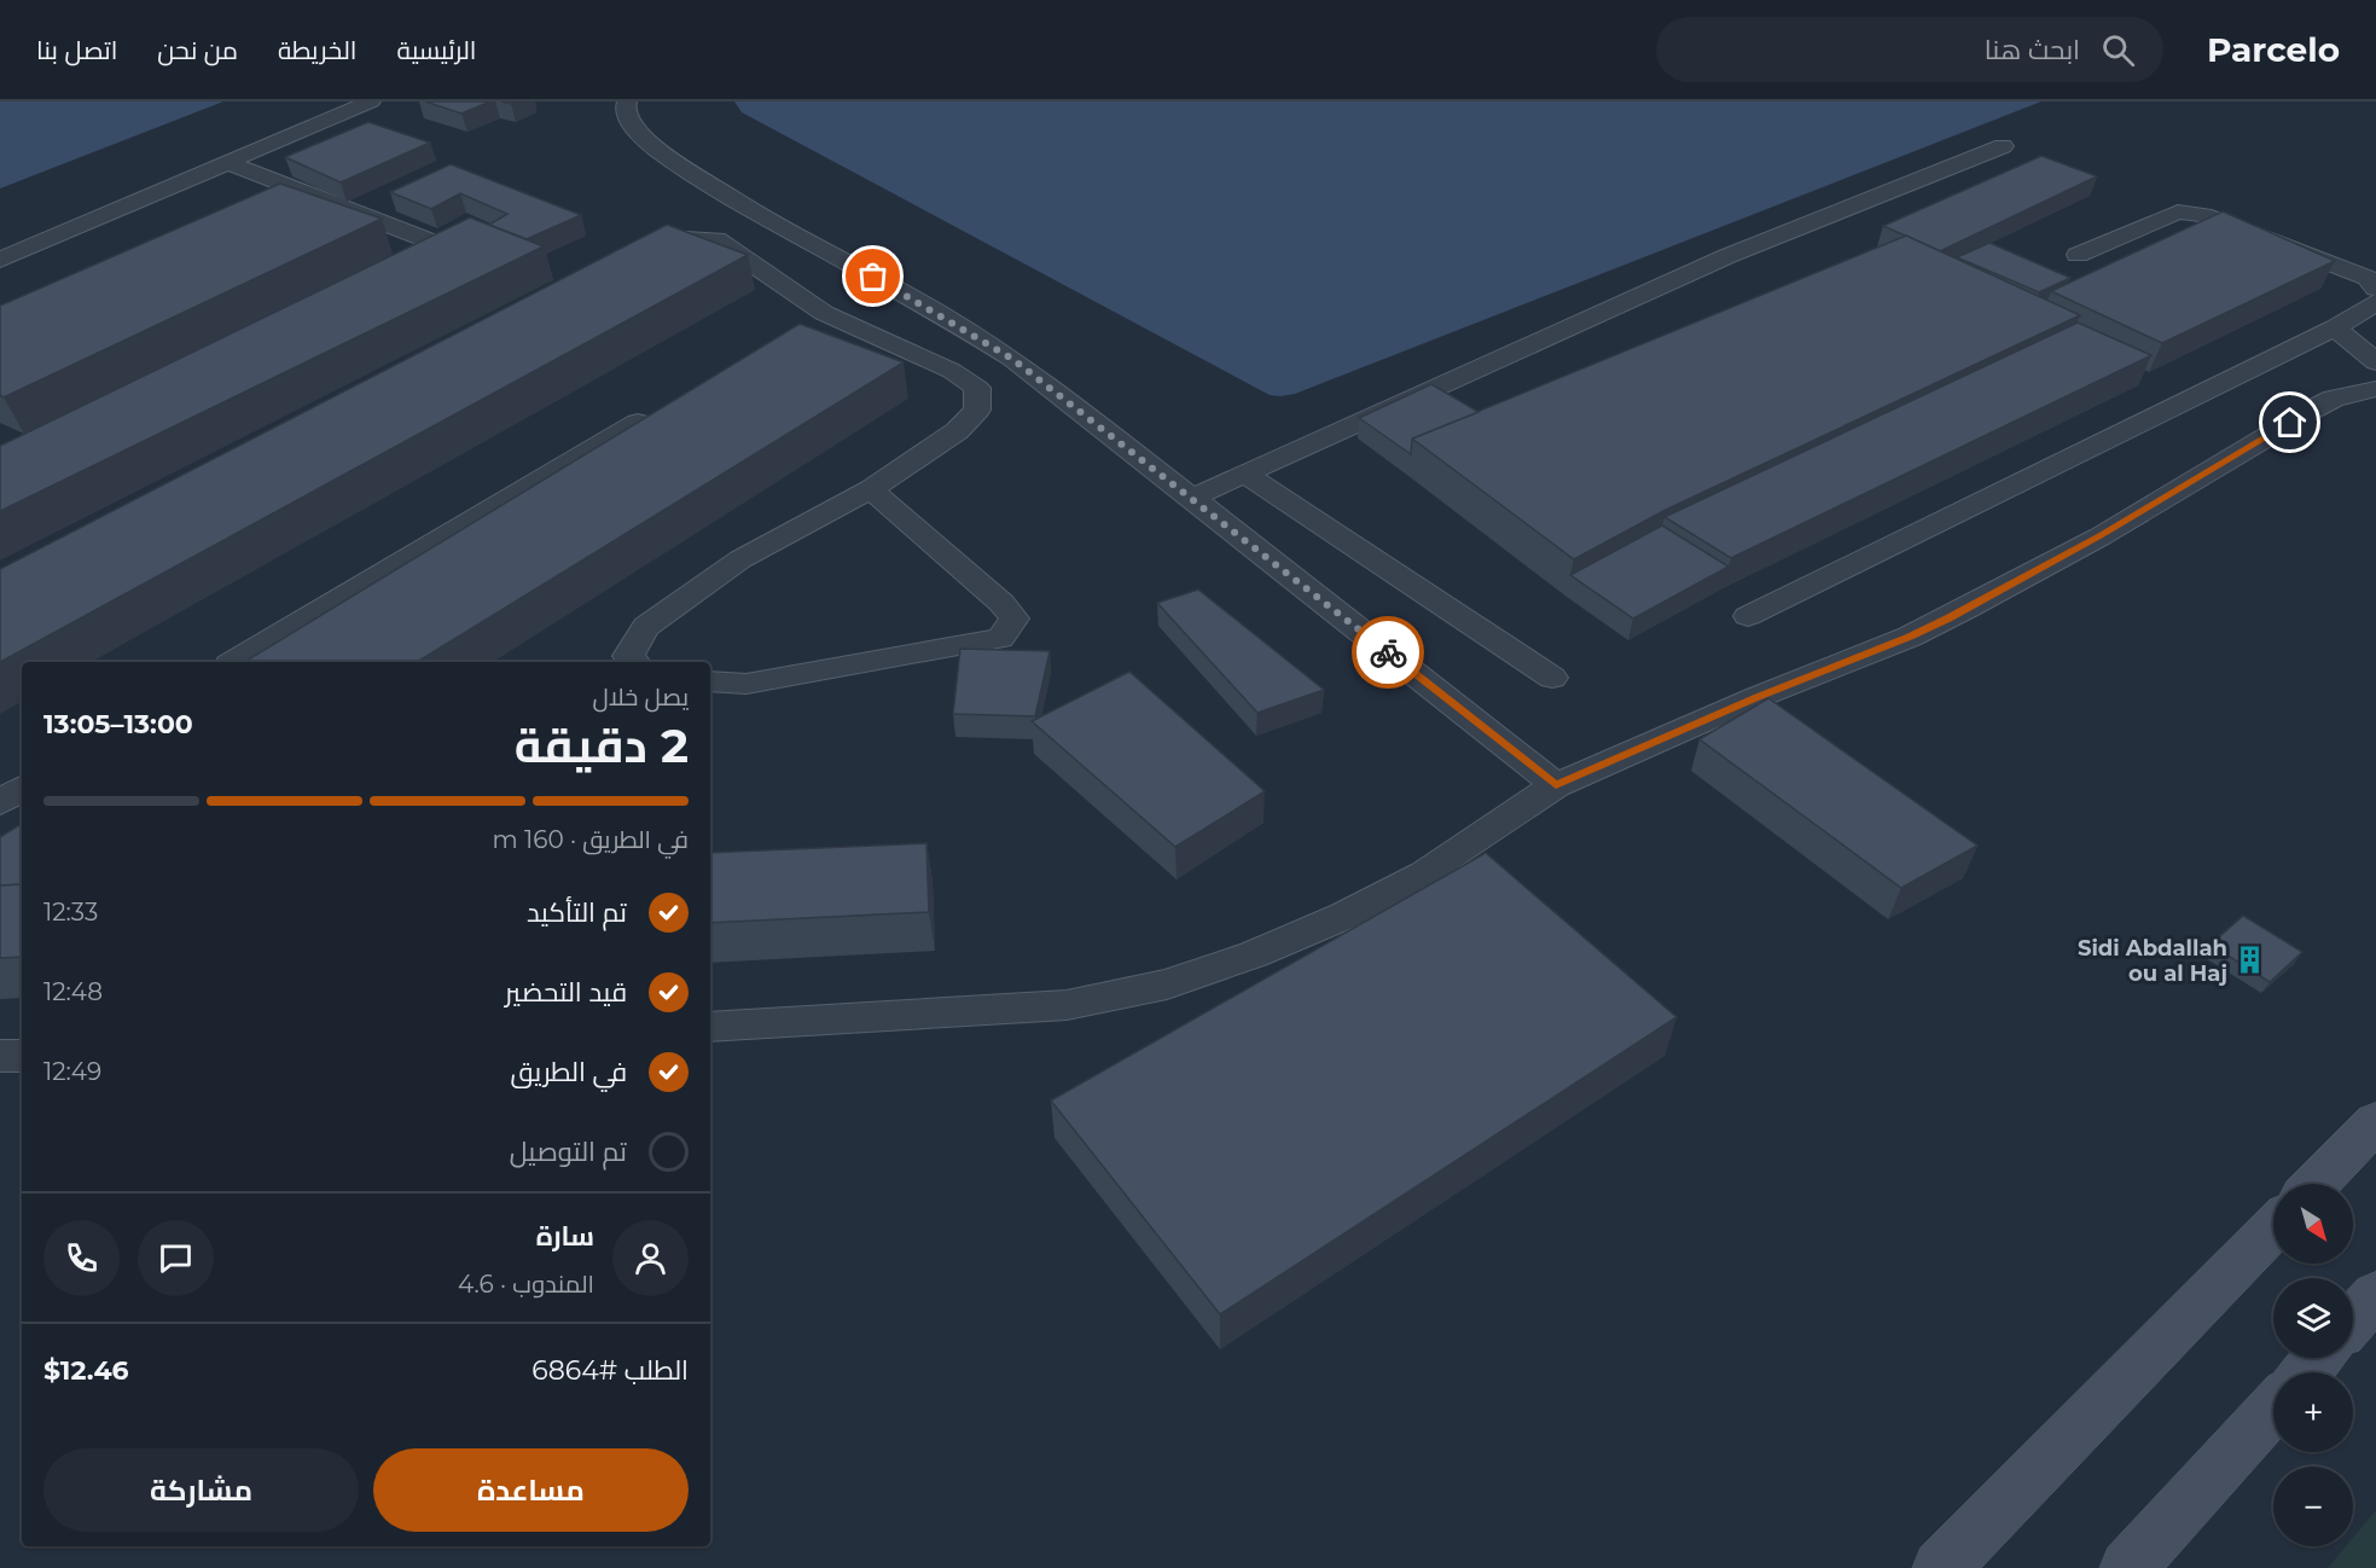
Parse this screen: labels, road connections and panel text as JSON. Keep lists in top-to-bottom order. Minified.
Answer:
{"places":{"building":["Sidi Abdallah ou al Haj"]},"north":"bottom right","page":{"header":"Parcelo","search":"ابحث هنا","nav":["الرئيسية","الخريطة","من نحن","اتصل بنا"],"heading":["2 دقيقة","يصل خلال","13:00–13:05"],"panel":["سارة","المندوب · 4.6","الطلب #6864","$12.46"],"bar":"في الطريق · 160 m","list":[["تم التأكيد","12:33"],["قيد التحضير","12:48"],["في الطريق","12:49"],"تم التوصيل"],"map_buttons":["+","−"],"buttons":["مساعدة","مشاركة"]}}
